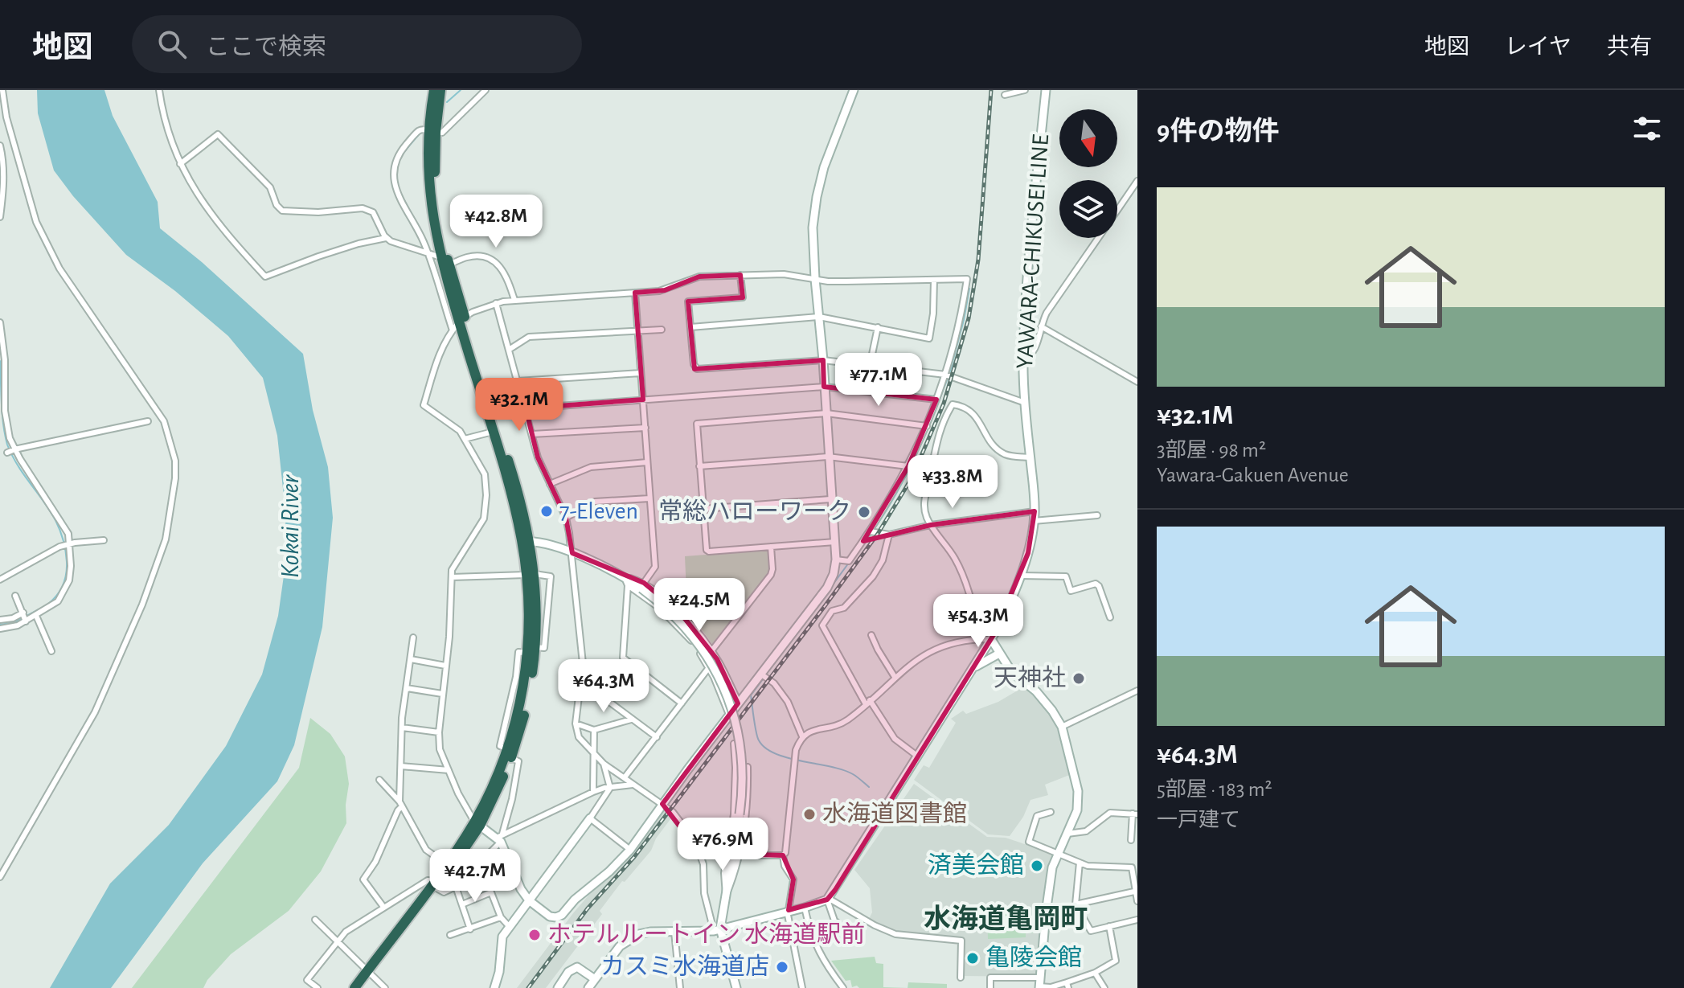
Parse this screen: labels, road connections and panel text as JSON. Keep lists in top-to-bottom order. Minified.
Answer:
{"streets":{"street":["YAWARA-CHIKUSEI LINE"]},"districts":["水海道亀岡町"],"water":["Kokai River"],"places":["7-Eleven","常総ハローワーク","天神社","水海道図書館","済美会館","ホテルルートイン 水海道駅前","亀陵会館","カスミ水海道店"],"north":"bottom","page":{"header":"地図","search":"ここで検索","nav":["地図","レイヤ","共有"],"heading":"9件の物件","list":[{"name":"¥32.1M","note":"3部屋 · 98 m² · Yawara-Gakuen Avenue"},{"name":"¥64.3M","note":"5部屋 · 183 m² · 一戸建て"}],"price":["¥42.8M","¥77.1M","¥32.1M","¥33.8M","¥24.5M","¥54.3M","¥64.3M","¥76.9M","¥42.7M"]}}
